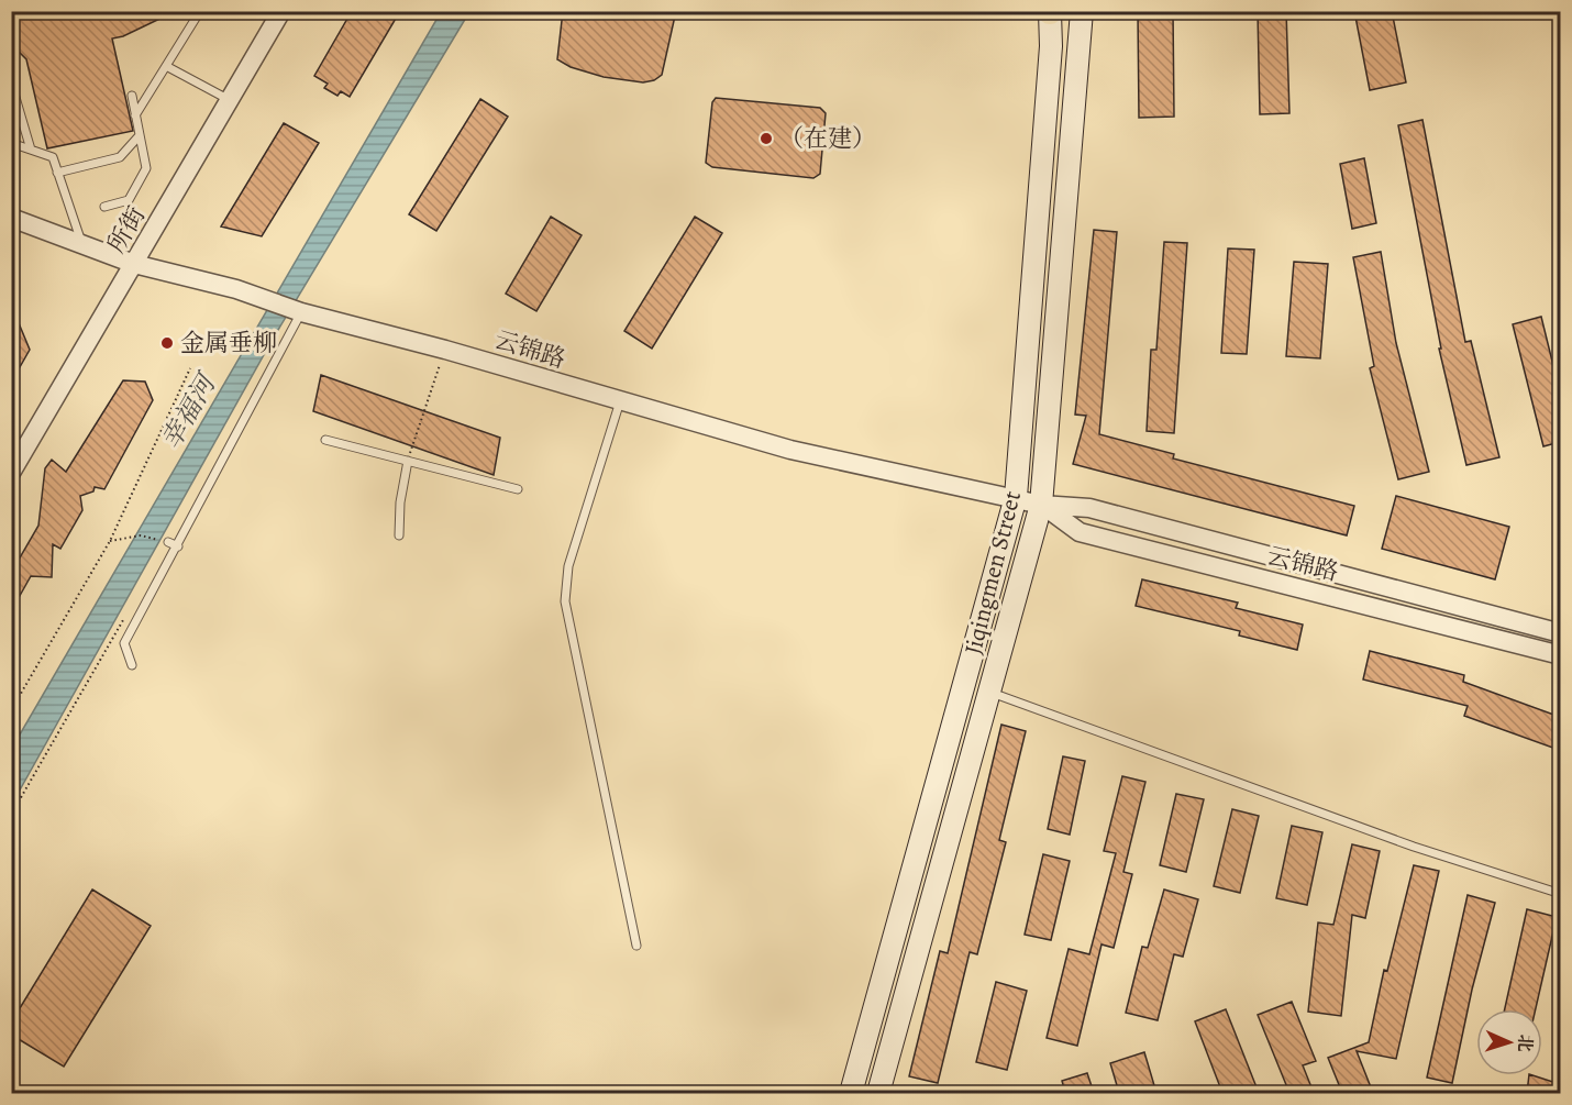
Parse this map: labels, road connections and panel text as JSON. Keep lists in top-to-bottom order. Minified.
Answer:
{"streets":{"main road":["Jiqingmen Street"],"street":["所街","云锦路"]},"crossings":[["所街","云锦路"],["云锦路","Jiqingmen Street"]],"water":["幸福河"],"places":["（在建）","金属垂柳"],"north":"right"}
